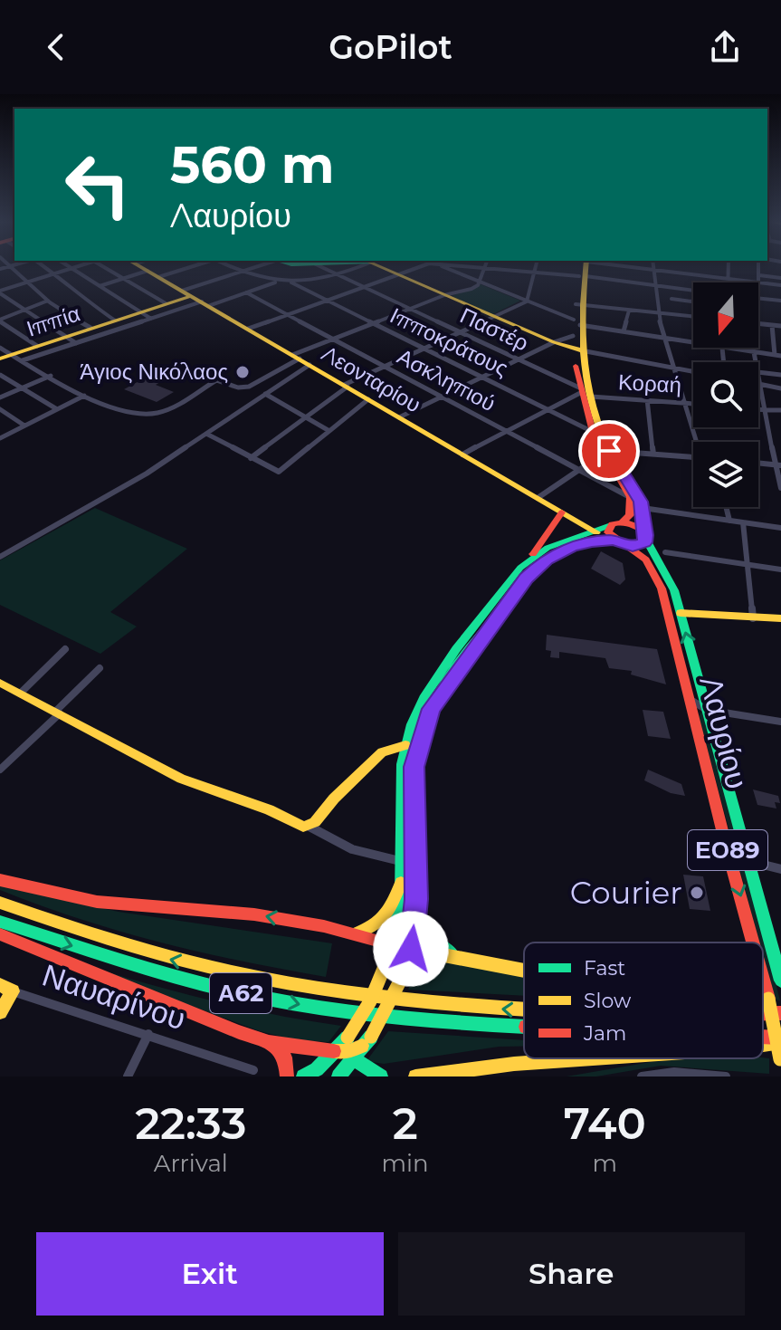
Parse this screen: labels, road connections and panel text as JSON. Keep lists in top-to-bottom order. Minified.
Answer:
{"streets":{"main road":["Ιππία","Λεονταρίου","Λαυρίου","ΕΟ89","Α62","Ναυαρίνου"],"street":["Παστέρ","Ιπποκράτους","Ασκληπιού","Κοραή"]},"crossings":[["Ιππία","Λεονταρίου"],["Παστέρ","Κοραή"],["Παστέρ","Λαυρίου"],["Ιπποκράτους","Λαυρίου"],["Ασκληπιού","Λαυρίου"],["Κοραή","Λαυρίου"]],"places":["Άγιος Νικόλαος","Courier"],"legend":["Fast","Slow","Jam"],"north":"bottom","page":{"header":"GoPilot","turn":["560 m","Λαυρίου"],"eta":["22:33","Arrival","2","min","740","m"],"buttons":["Exit","Share"]}}
